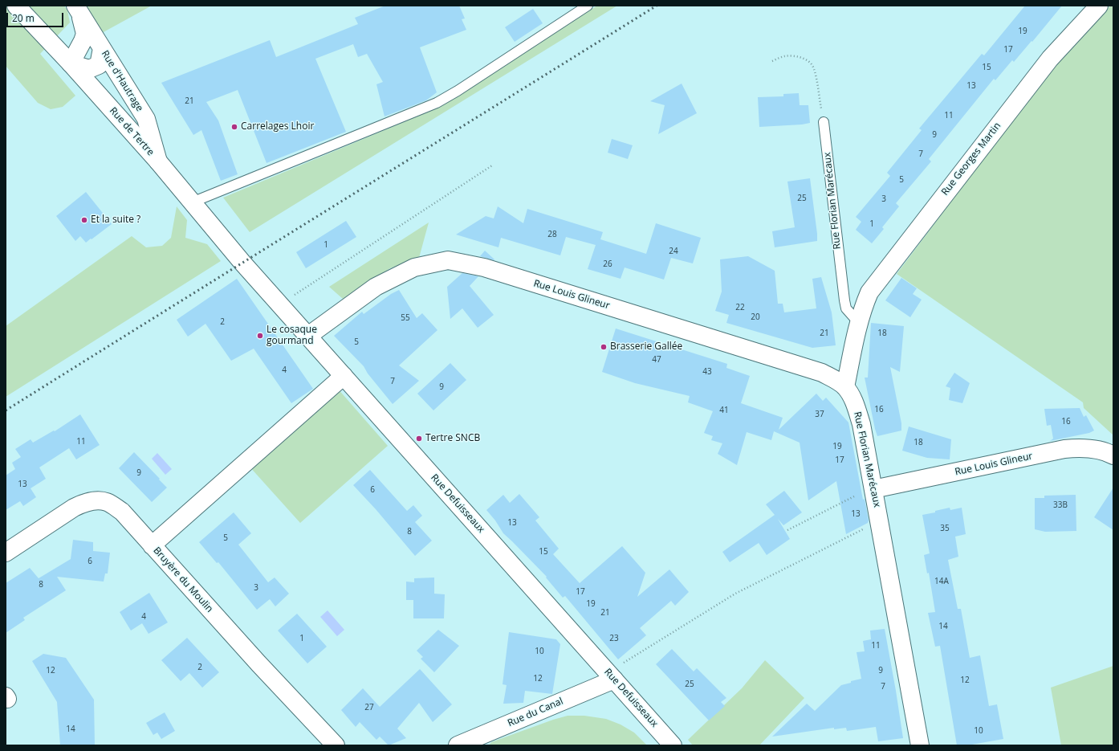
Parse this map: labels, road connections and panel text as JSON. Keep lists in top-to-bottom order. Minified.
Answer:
{"streets":{"street":["Rue d'Hautrage","Rue de Tertre","Rue Georges Martin","Rue Florian Marécaux","Rue Louis Glineur","Rue Defuisseaux","Bruyère du Moulin","Rue du Canal"]},"crossings":[["Rue d'Hautrage","Rue de Tertre"],["Rue de Tertre","Rue Defuisseaux"],["Rue Georges Martin","Rue Florian Marécaux"],["Rue Florian Marécaux","Rue Louis Glineur"],["Rue Louis Glineur","Rue Defuisseaux"],["Rue Defuisseaux","Rue du Canal"]],"places":["Carrelages Lhoir","Et la suite ?","Le cosaque gourmand","Brasserie Gallée","Tertre SNCB"],"house_numbers":["19","17","15","13","21","11","9","7","5","25","3","1","28","1","24","26","22","20","55","2","21","18","5","47","4","43","7","9","16","41","37","16","11","18","19","17","9","13","6","33B","13","13","35","8","5","15","6","14A","8","3","17","19","21","4","14","1","23","11","10","2","12","9","12","12","25","7","27","14","10"],"scale_bar":"20 m"}
